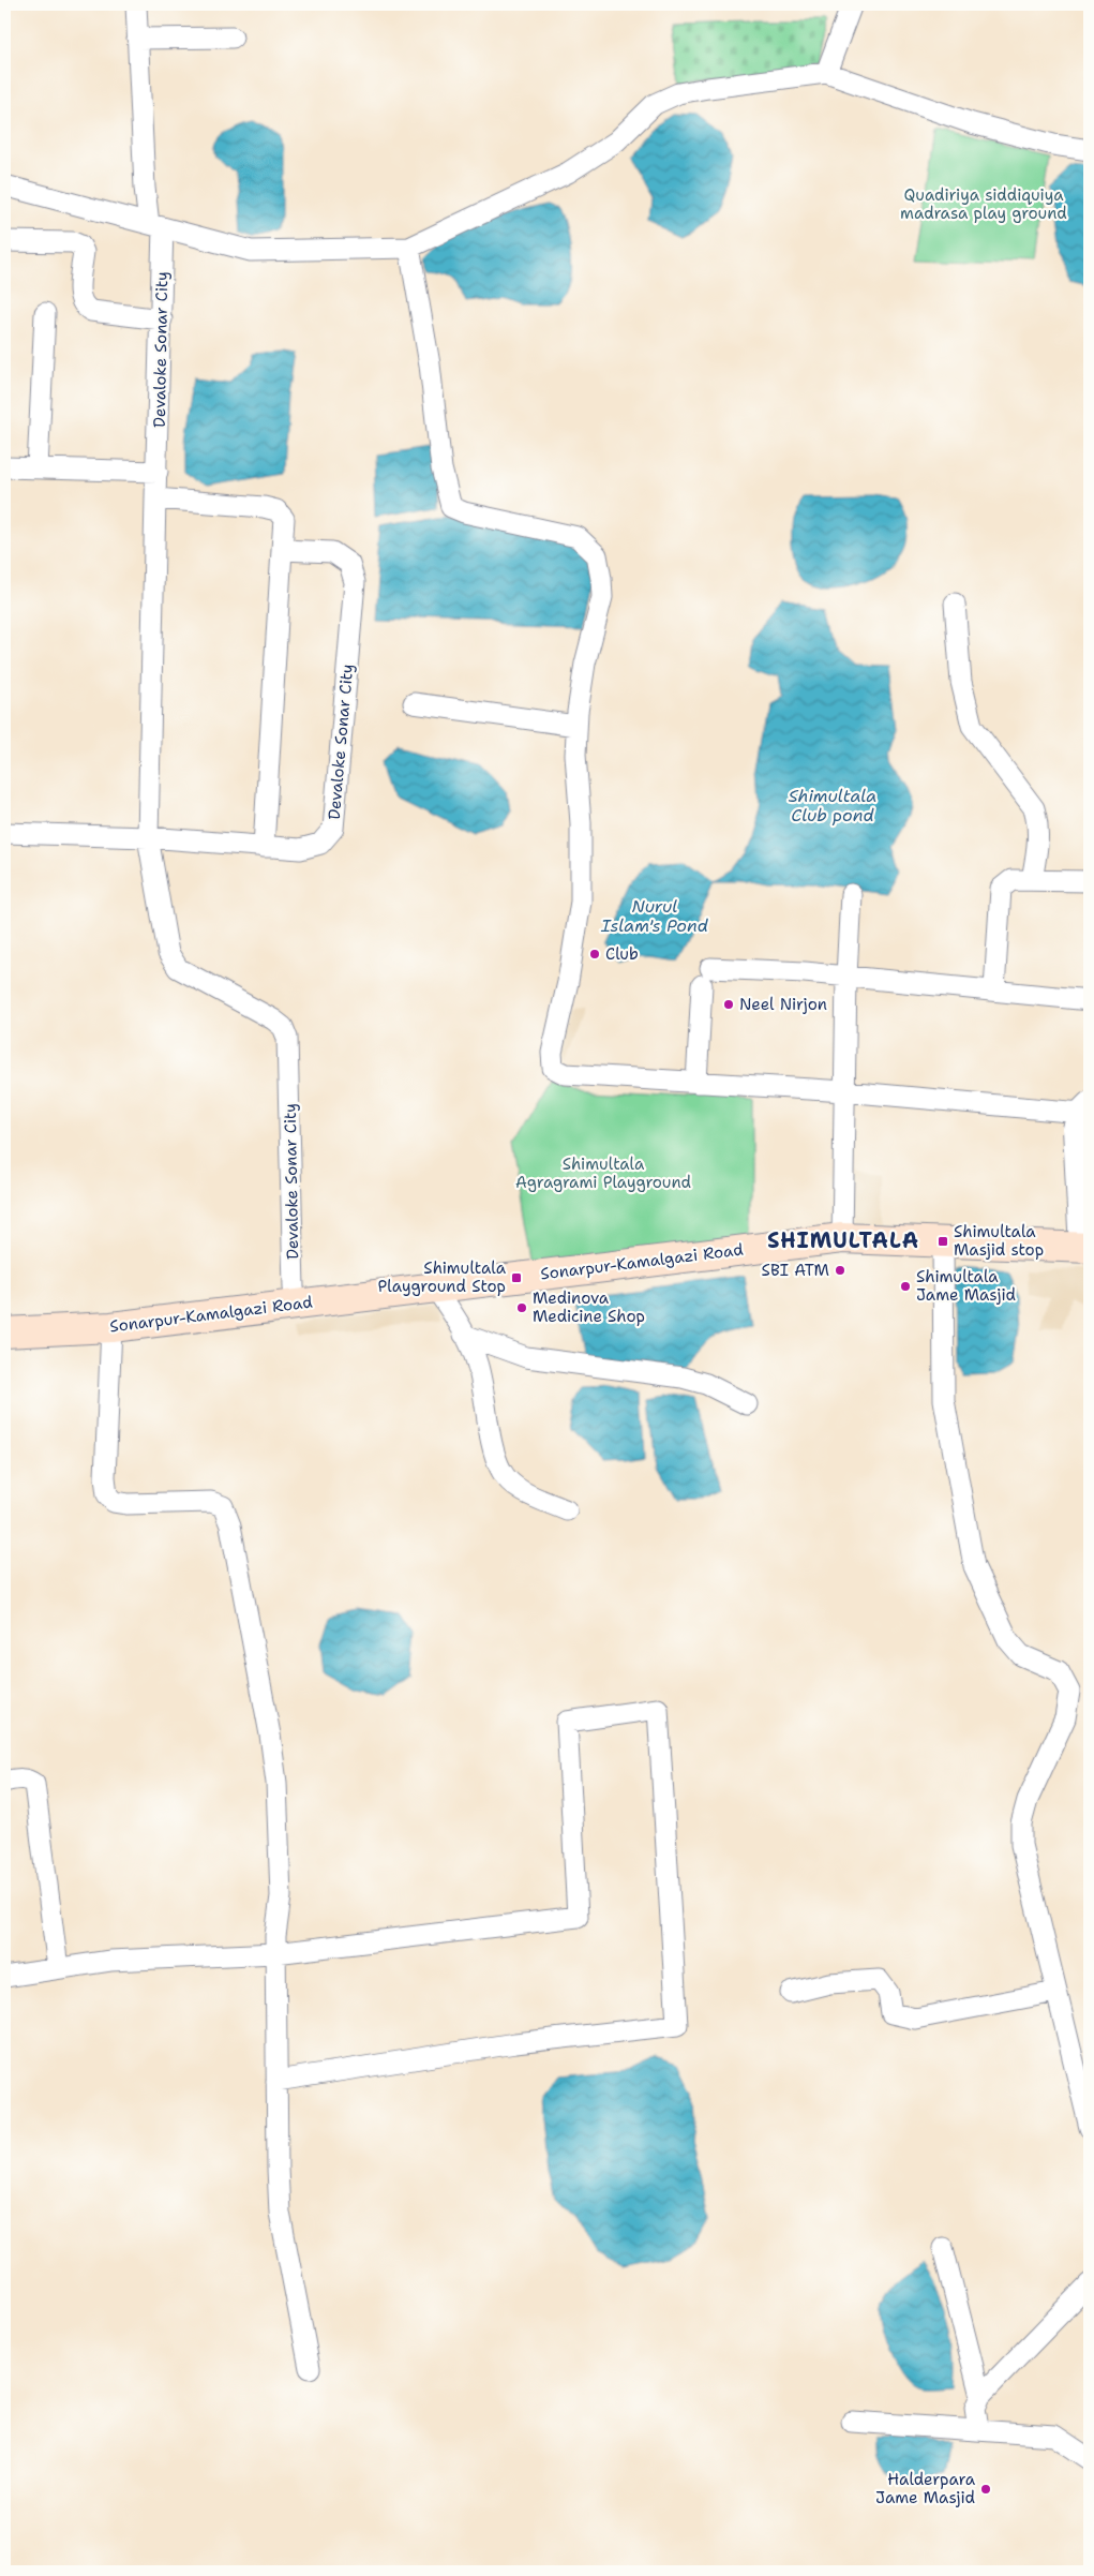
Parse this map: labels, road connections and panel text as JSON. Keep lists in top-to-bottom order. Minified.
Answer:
{"streets":{"main road":["Sonarpur-Kamalgazi Road"],"street":["Devaloke Sonar City"]},"crossings":[["Devaloke Sonar City","Sonarpur-Kamalgazi Road"]],"districts":["SHIMULTALA"],"water":["Shimultala Club pond","Nurul Islam's Pond"],"parks":["Quadiriya siddiquiya madrasa play ground","Shimultala Agragrami Playground"],"places":{"other":["Club","Neel Nirjon","SBI ATM","Shimultala Jame Masjid","Medinova Medicine Shop","Halderpara Jame Masjid"],"transit":["Shimultala Masjid stop","Shimultala Playground Stop"]}}
